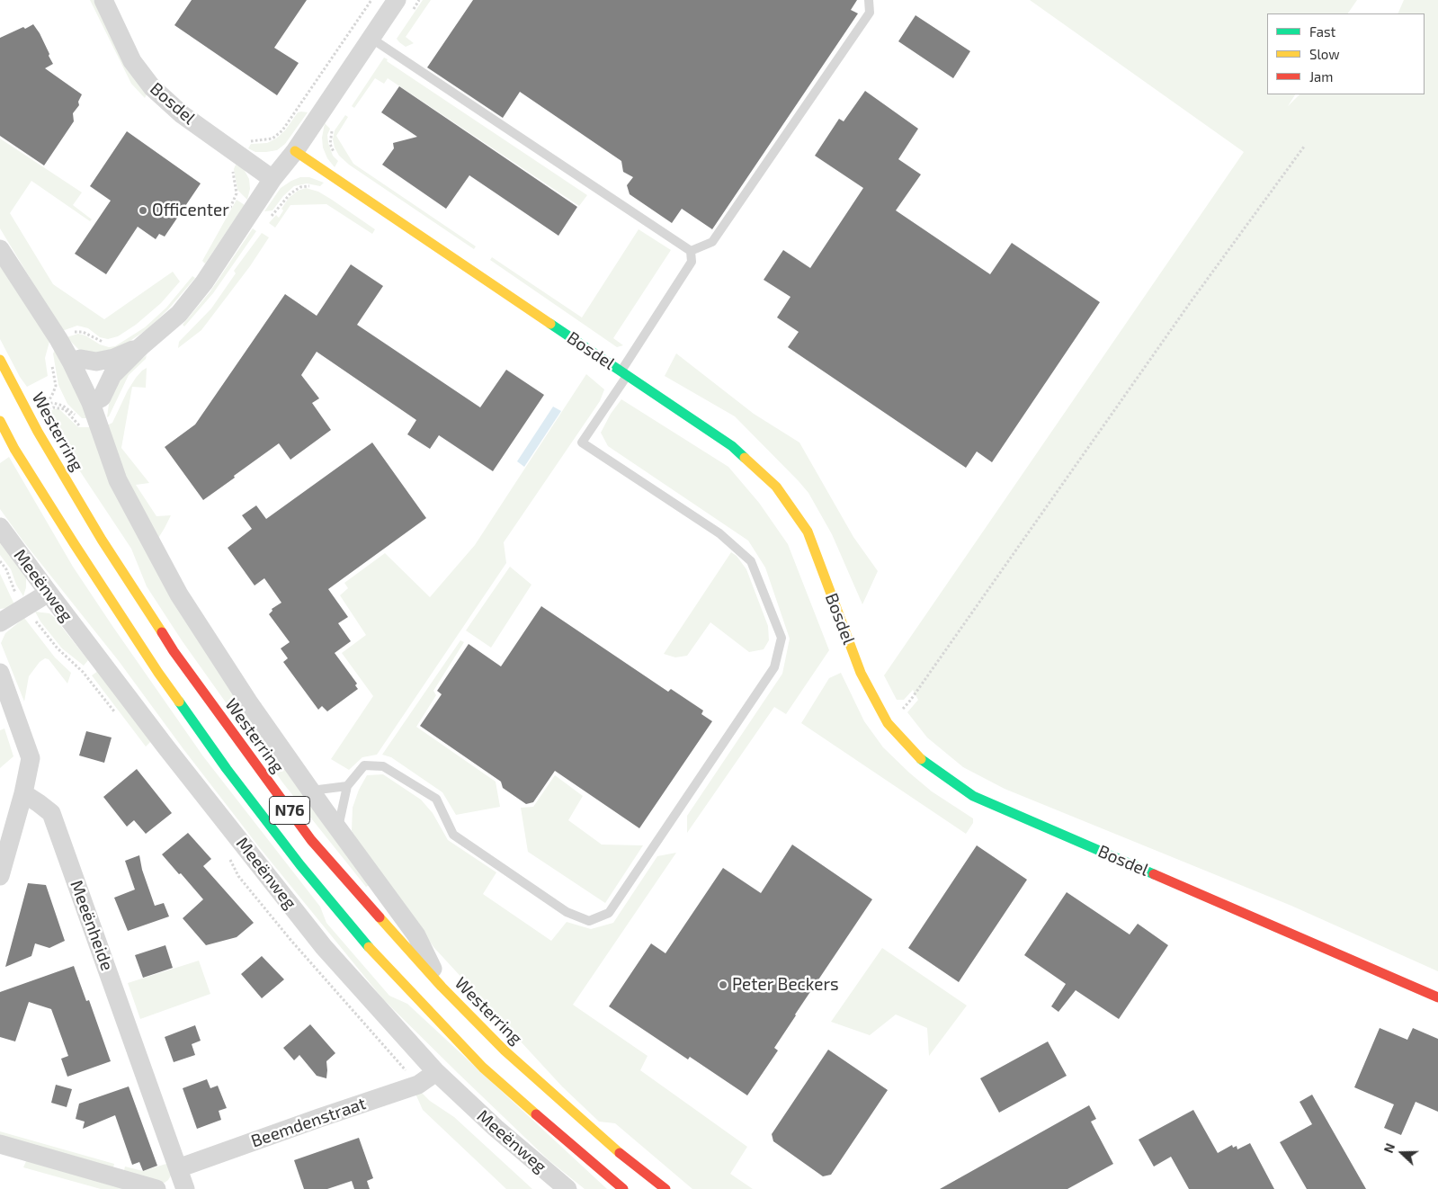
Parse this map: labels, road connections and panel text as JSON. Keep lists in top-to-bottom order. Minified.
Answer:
{"streets":{"main road":["Bosdel","Westerring","N76"],"street":["Meeënweg","Meeënheide","Beemdenstraat"]},"crossings":[["Meeënweg","Beemdenstraat"],["Meeënheide","Beemdenstraat"]],"places":["Officenter","Peter Beckers"],"legend":["Fast","Slow","Jam"],"north":"left"}
